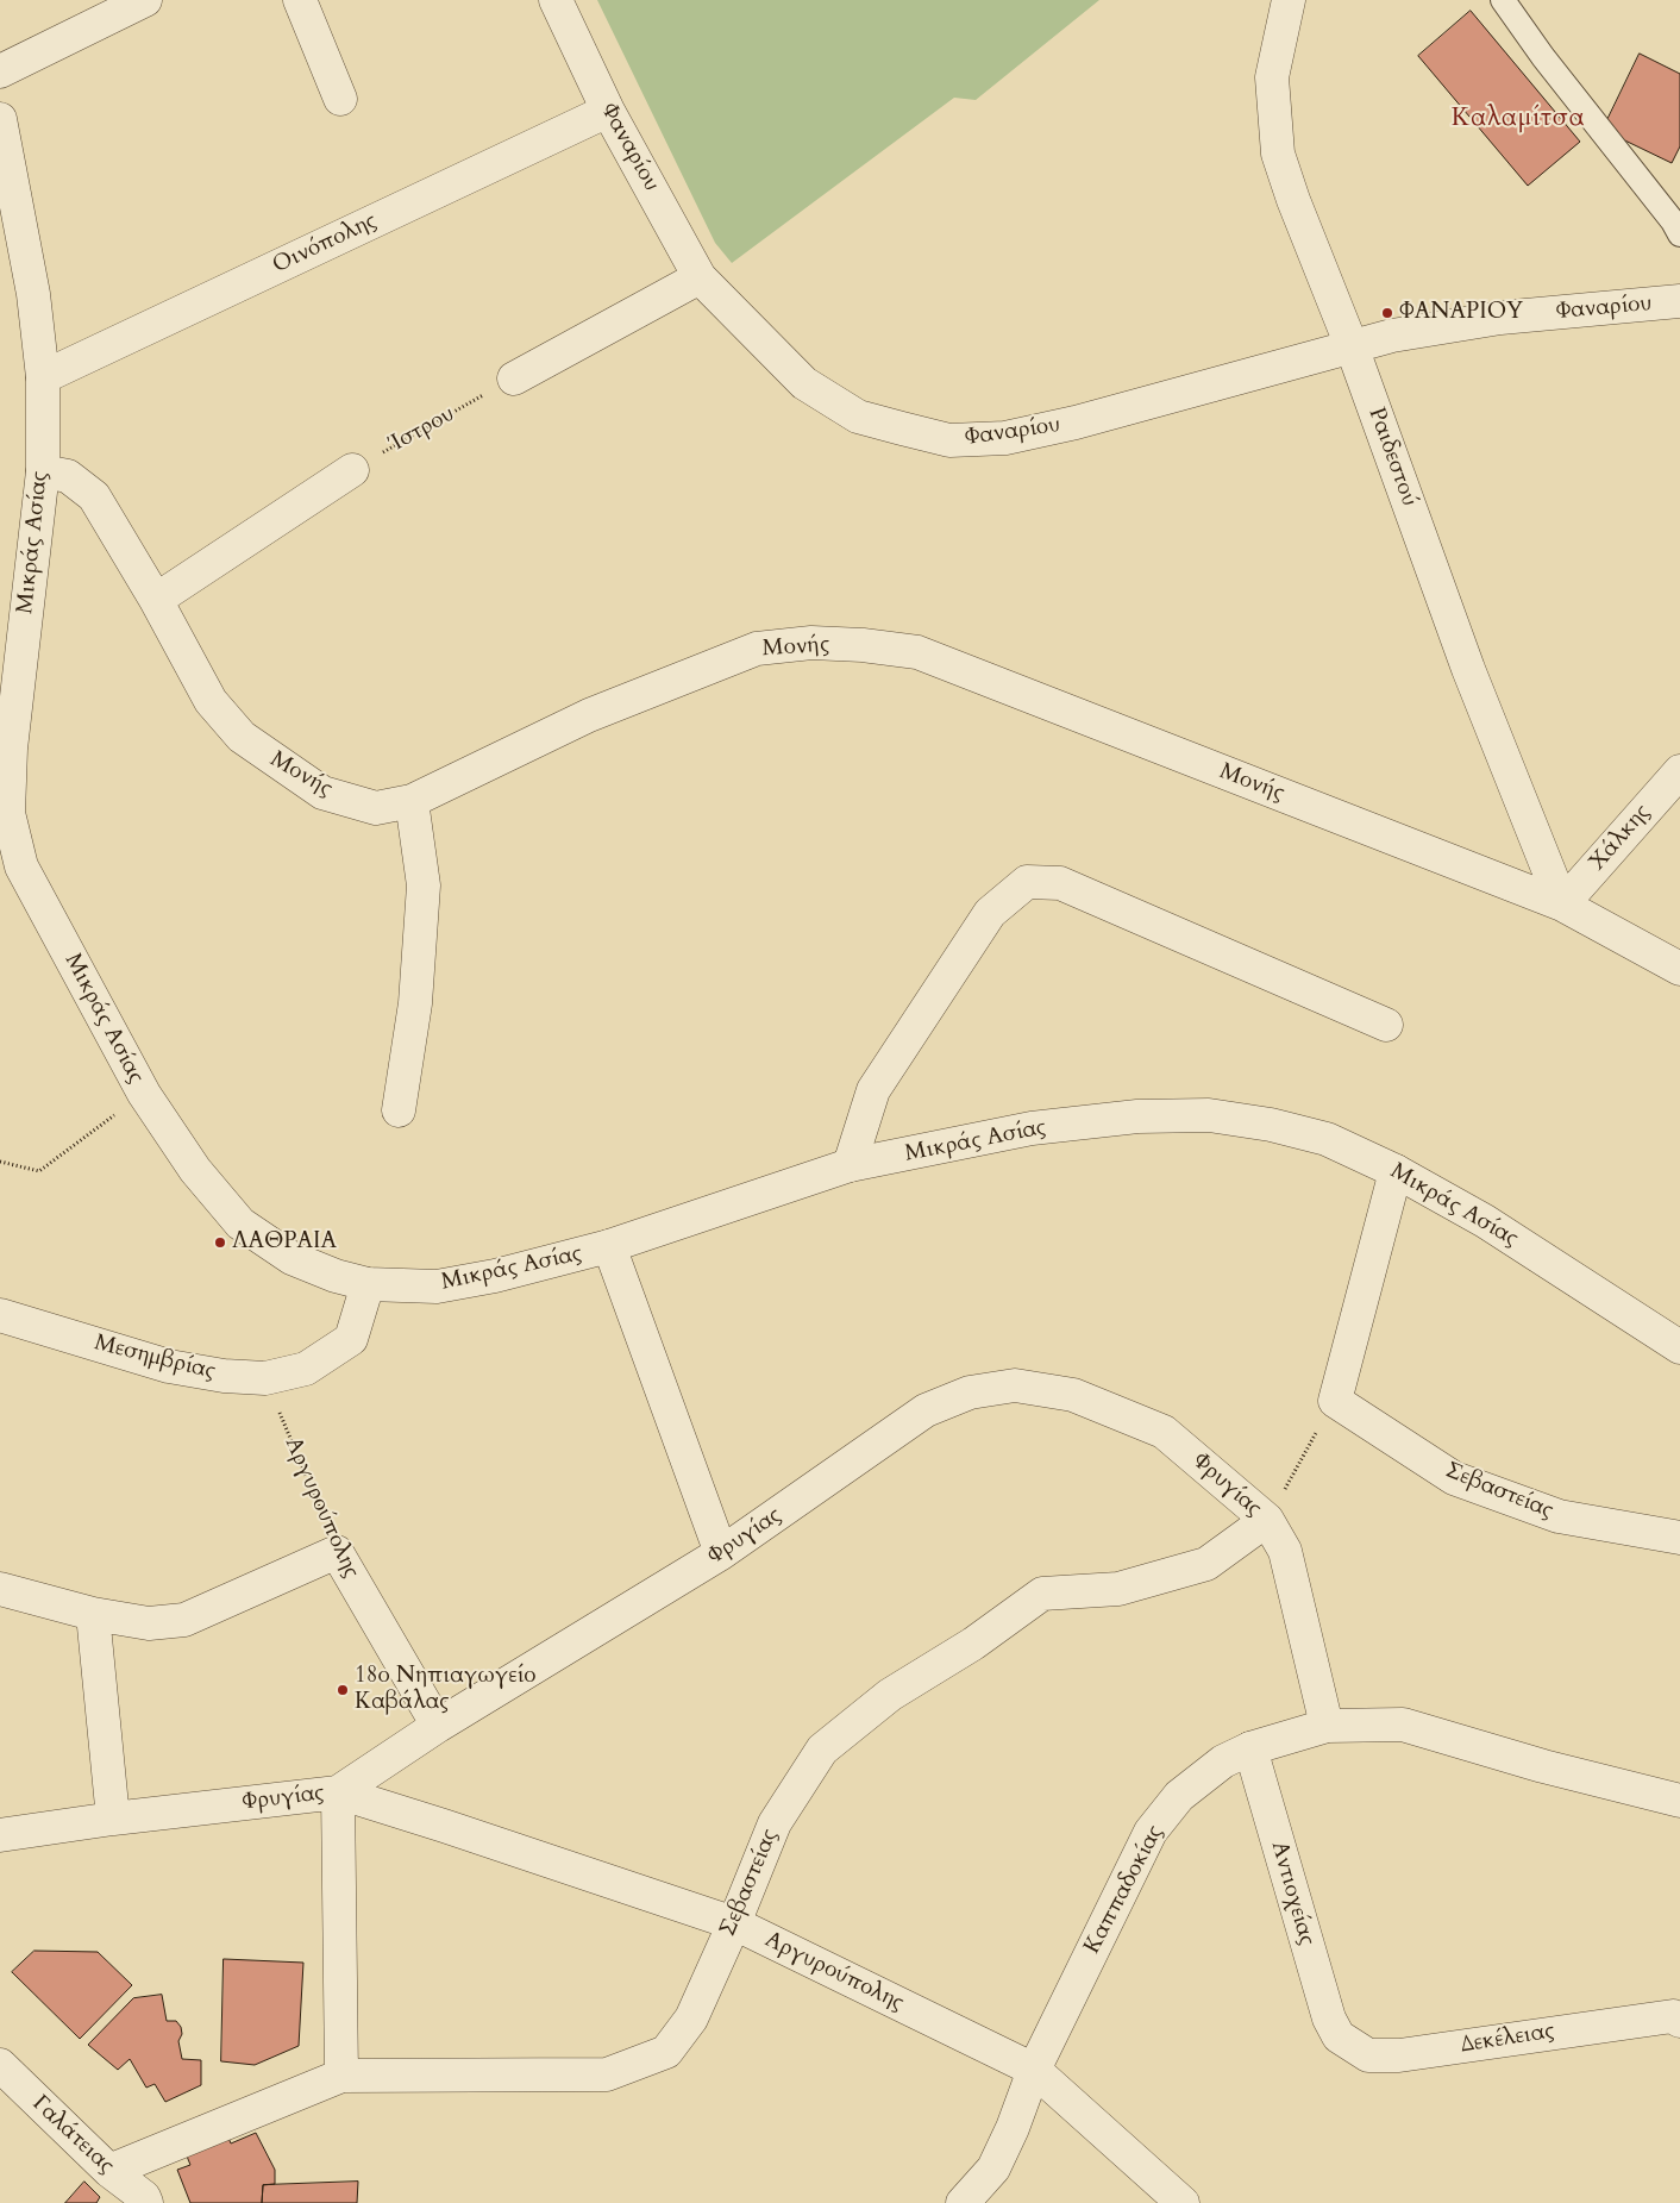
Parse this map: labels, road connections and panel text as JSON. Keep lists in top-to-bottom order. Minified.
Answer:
{"streets":{"street":["Φαναρίου","Οινόπολης","Ραιδεστού","Μικράς Ασίας","Μονής","Χάλκης","Μεσημβρίας","Φρυγίας","Σεβαστείας","Αργυρούπολης","Καππαδοκίας","Αντιοχείας","Δεκέλειας","Γαλάτειας"],"path":["Ίστρου"]},"crossings":[["Φαναρίου","Οινόπολης"],["Φαναρίου","Ραιδεστού"],["Οινόπολης","Μικράς Ασίας"],["Ραιδεστού","Μονής"],["Ραιδεστού","Χάλκης"],["Μικράς Ασίας","Μονής"],["Μικράς Ασίας","Μεσημβρίας"],["Μονής","Χάλκης"],["Μεσημβρίας","Αργυρούπολης"],["Φρυγίας","Σεβαστείας"],["Φρυγίας","Αργυρούπολης"],["Φρυγίας","Καππαδοκίας"],["Σεβαστείας","Αργυρούπολης"],["Αργυρούπολης","Καππαδοκίας"],["Καππαδοκίας","Αντιοχείας"],["Αντιοχείας","Δεκέλειας"]],"districts":["Καλαμίτσα"],"places":["ΦΑΝΑΡΙΟΥ","ΛΑΘΡΑΙΑ","18ο Νηπιαγωγείο Καβάλας"]}
